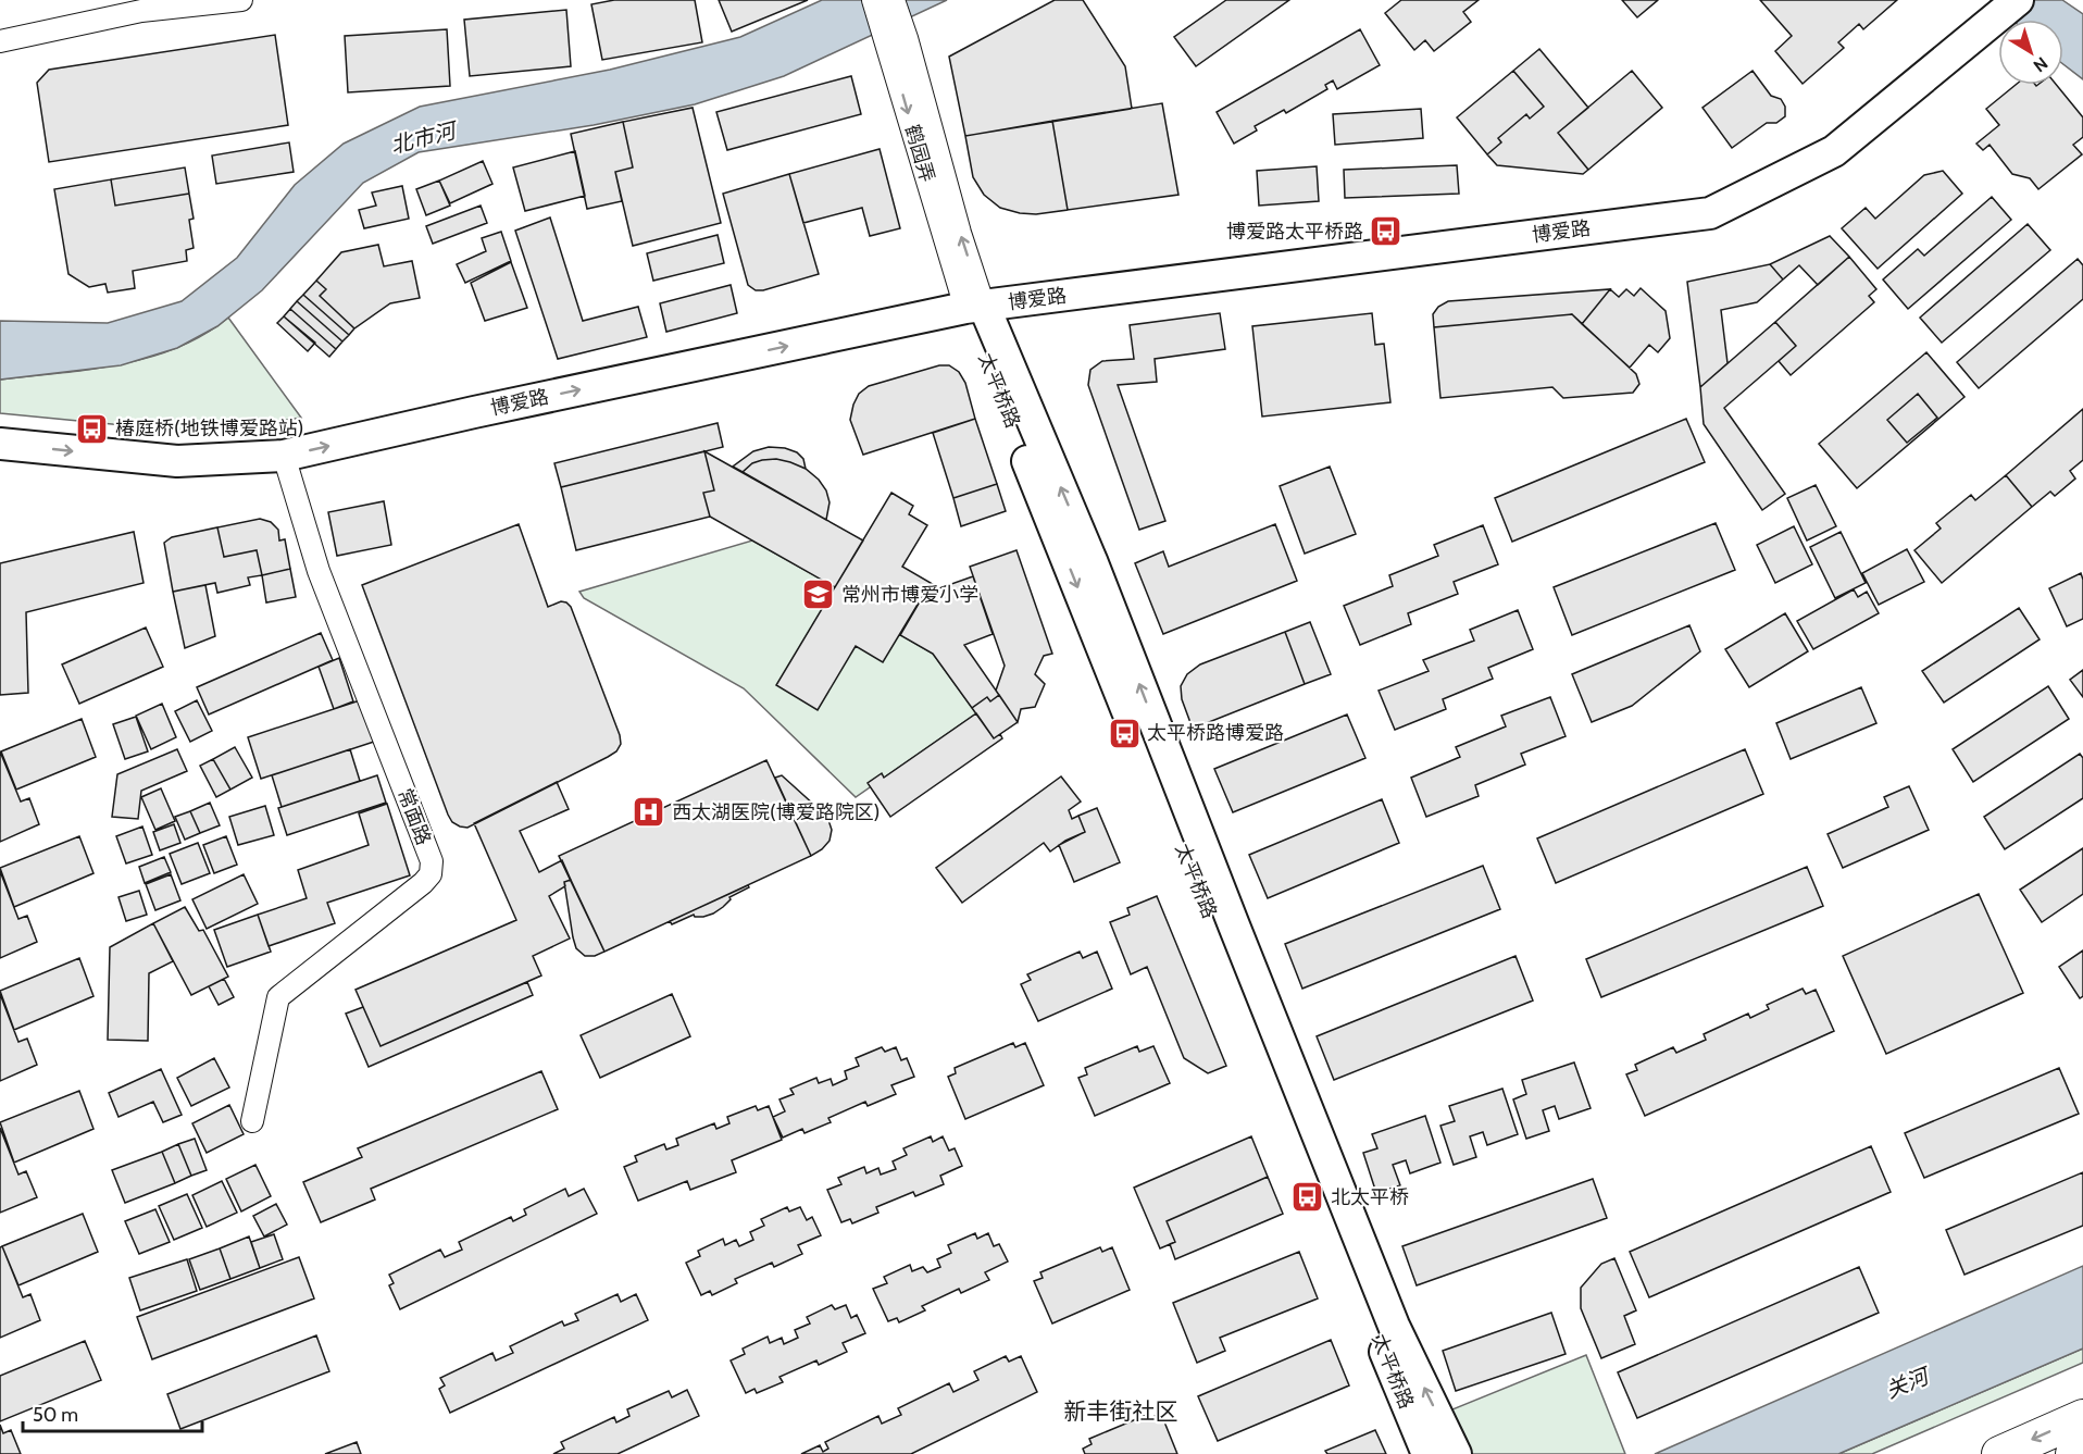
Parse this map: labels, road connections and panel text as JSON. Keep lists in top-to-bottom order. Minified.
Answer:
{"streets":{"main road":["博爱路","太平桥路"],"street":["鹤园弄","常面路"]},"crossings":[["鹤园弄","博爱路"],["鹤园弄","太平桥路"],["博爱路","太平桥路"],["博爱路","常面路"]],"one_way":["博爱路"],"districts":["新丰街社区"],"water":["北市河","关河"],"places":{"bus stop":["博爱路太平桥路","椿庭桥(地铁博爱路站)","太平桥路博爱路","北太平桥"],"school or university":["常州市博爱小学"],"hospital":["西太湖医院(博爱路院区)"]},"scale_bar":"50 m","north":"bottom right"}
